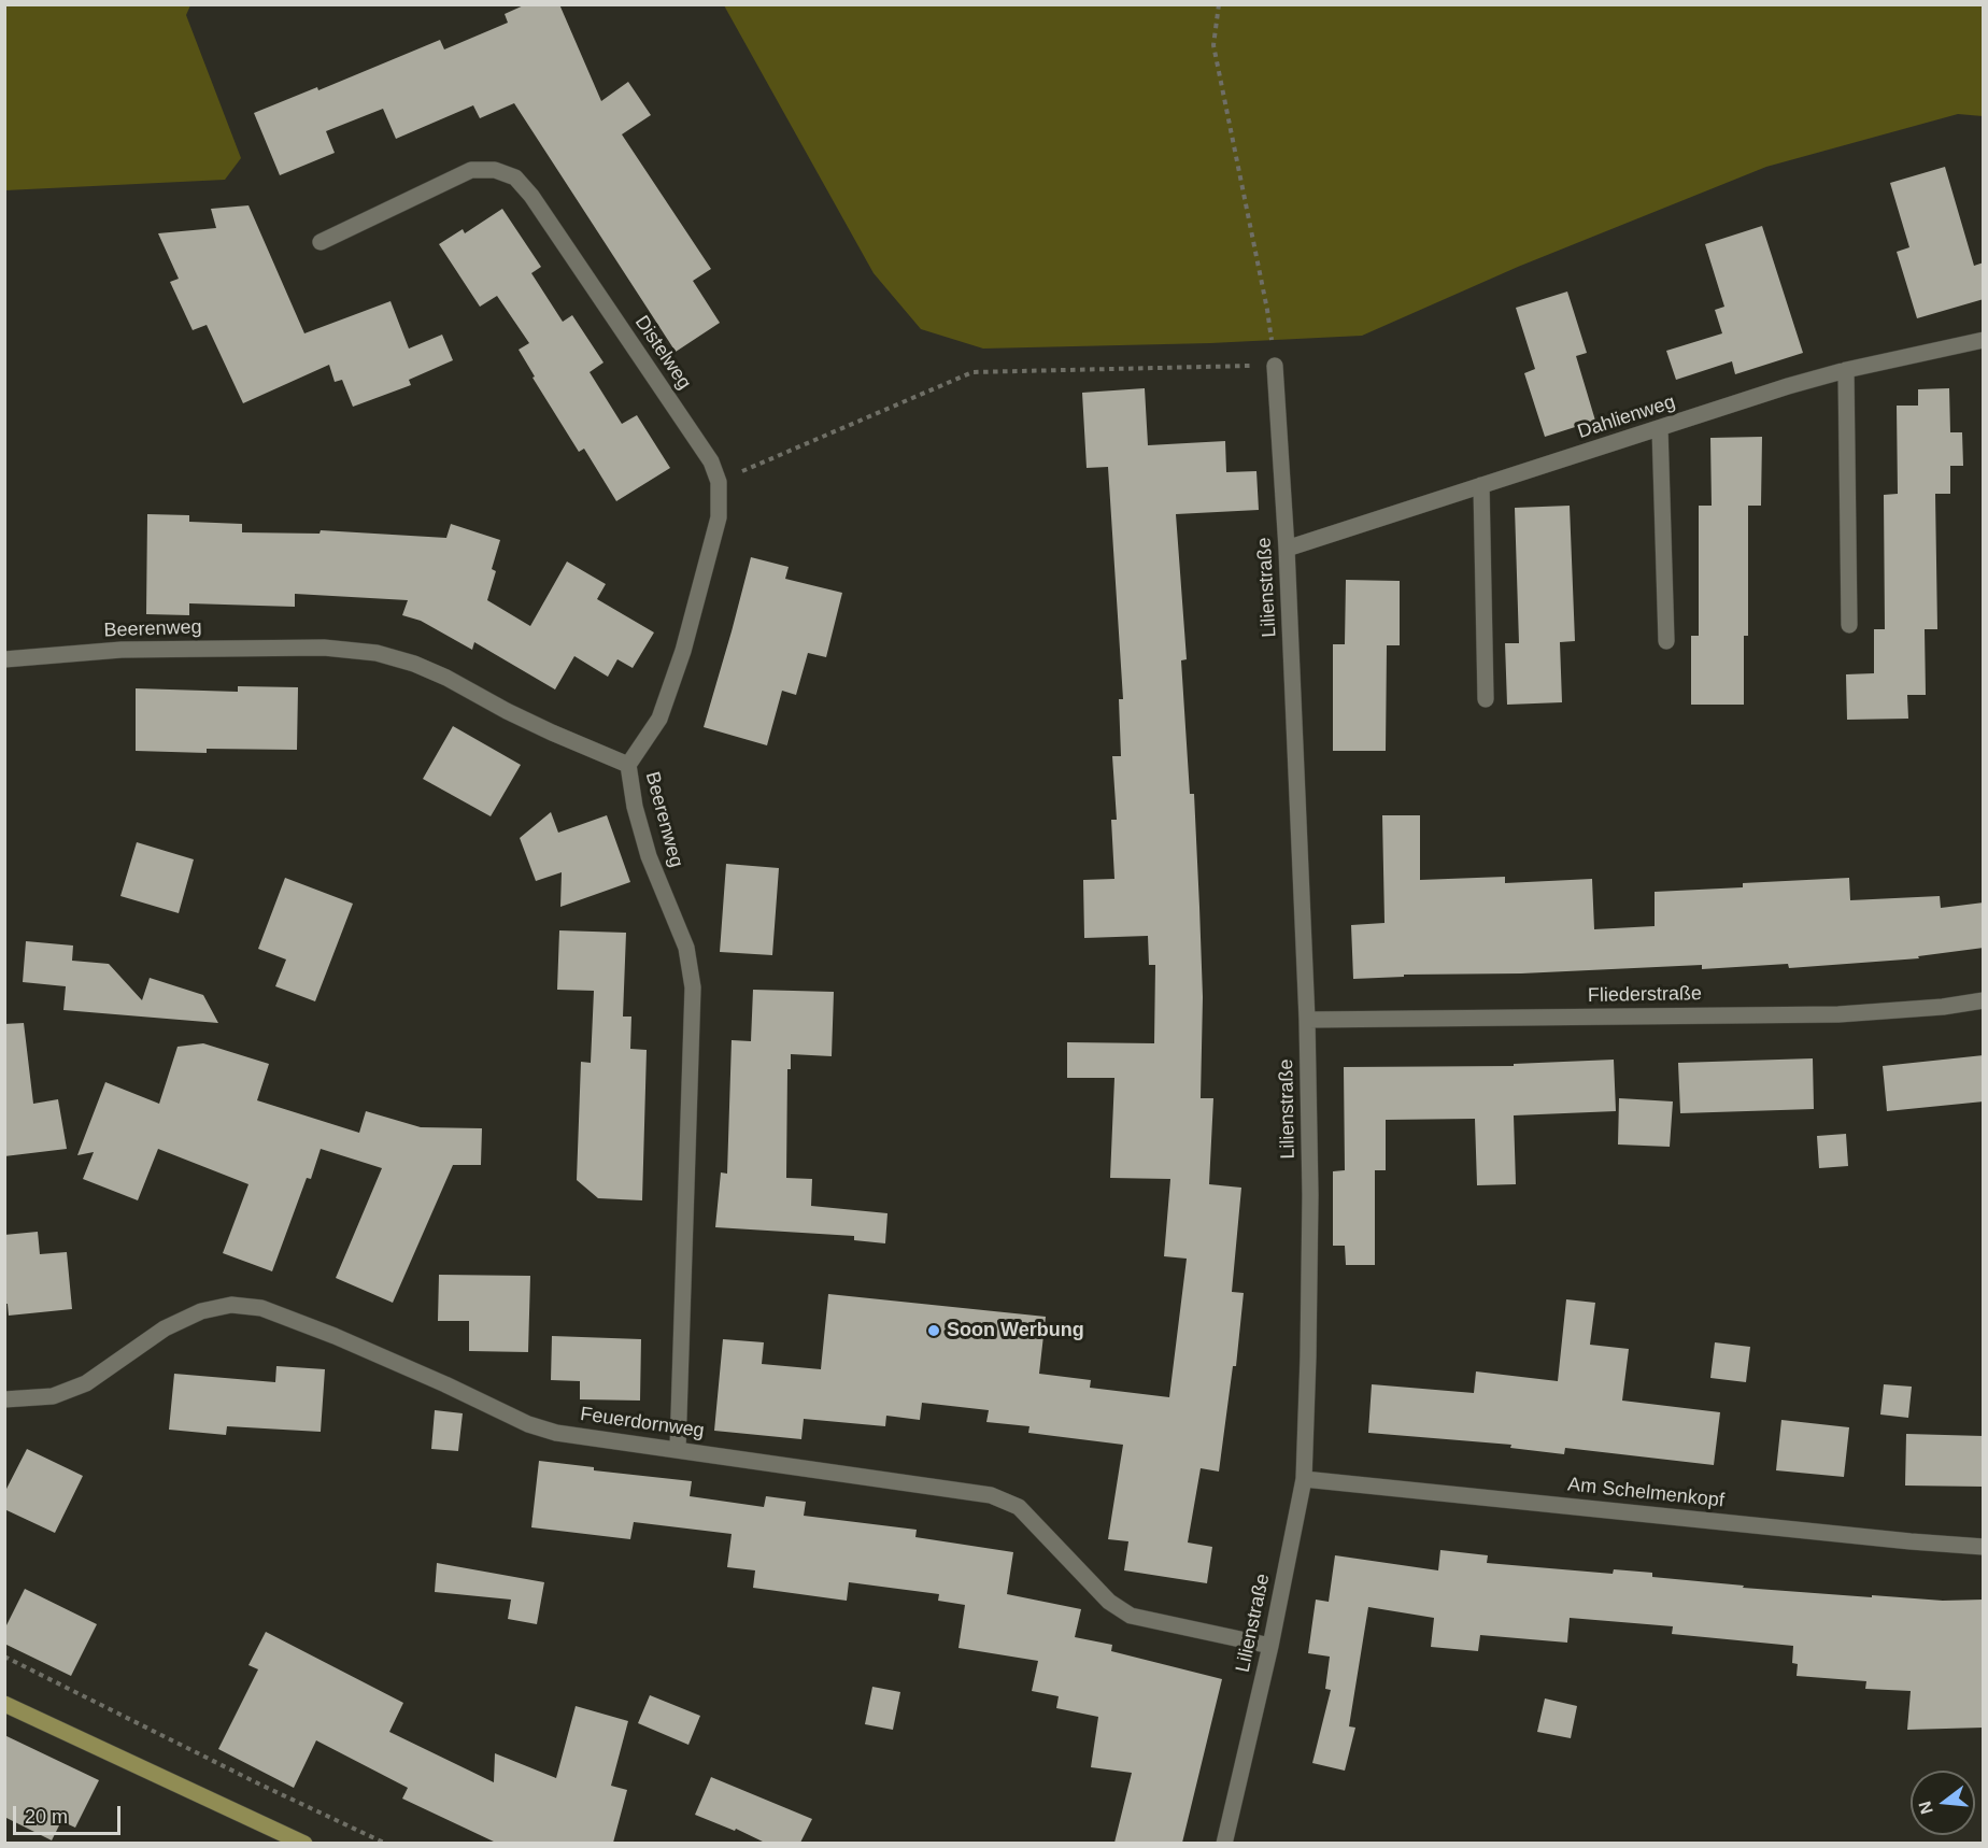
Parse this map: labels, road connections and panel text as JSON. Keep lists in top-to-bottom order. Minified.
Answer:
{"streets":{"street":["Distelweg","Dahlienweg","Lilienstraße","Beerenweg","Fliederstraße","Feuerdornweg","Am Schelmenkopf"]},"crossings":[["Distelweg","Beerenweg"],["Dahlienweg","Lilienstraße"],["Lilienstraße","Fliederstraße"],["Lilienstraße","Feuerdornweg"],["Lilienstraße","Am Schelmenkopf"],["Beerenweg","Feuerdornweg"]],"places":["Soon Werbung"],"scale_bar":"20 m","north":"left"}
